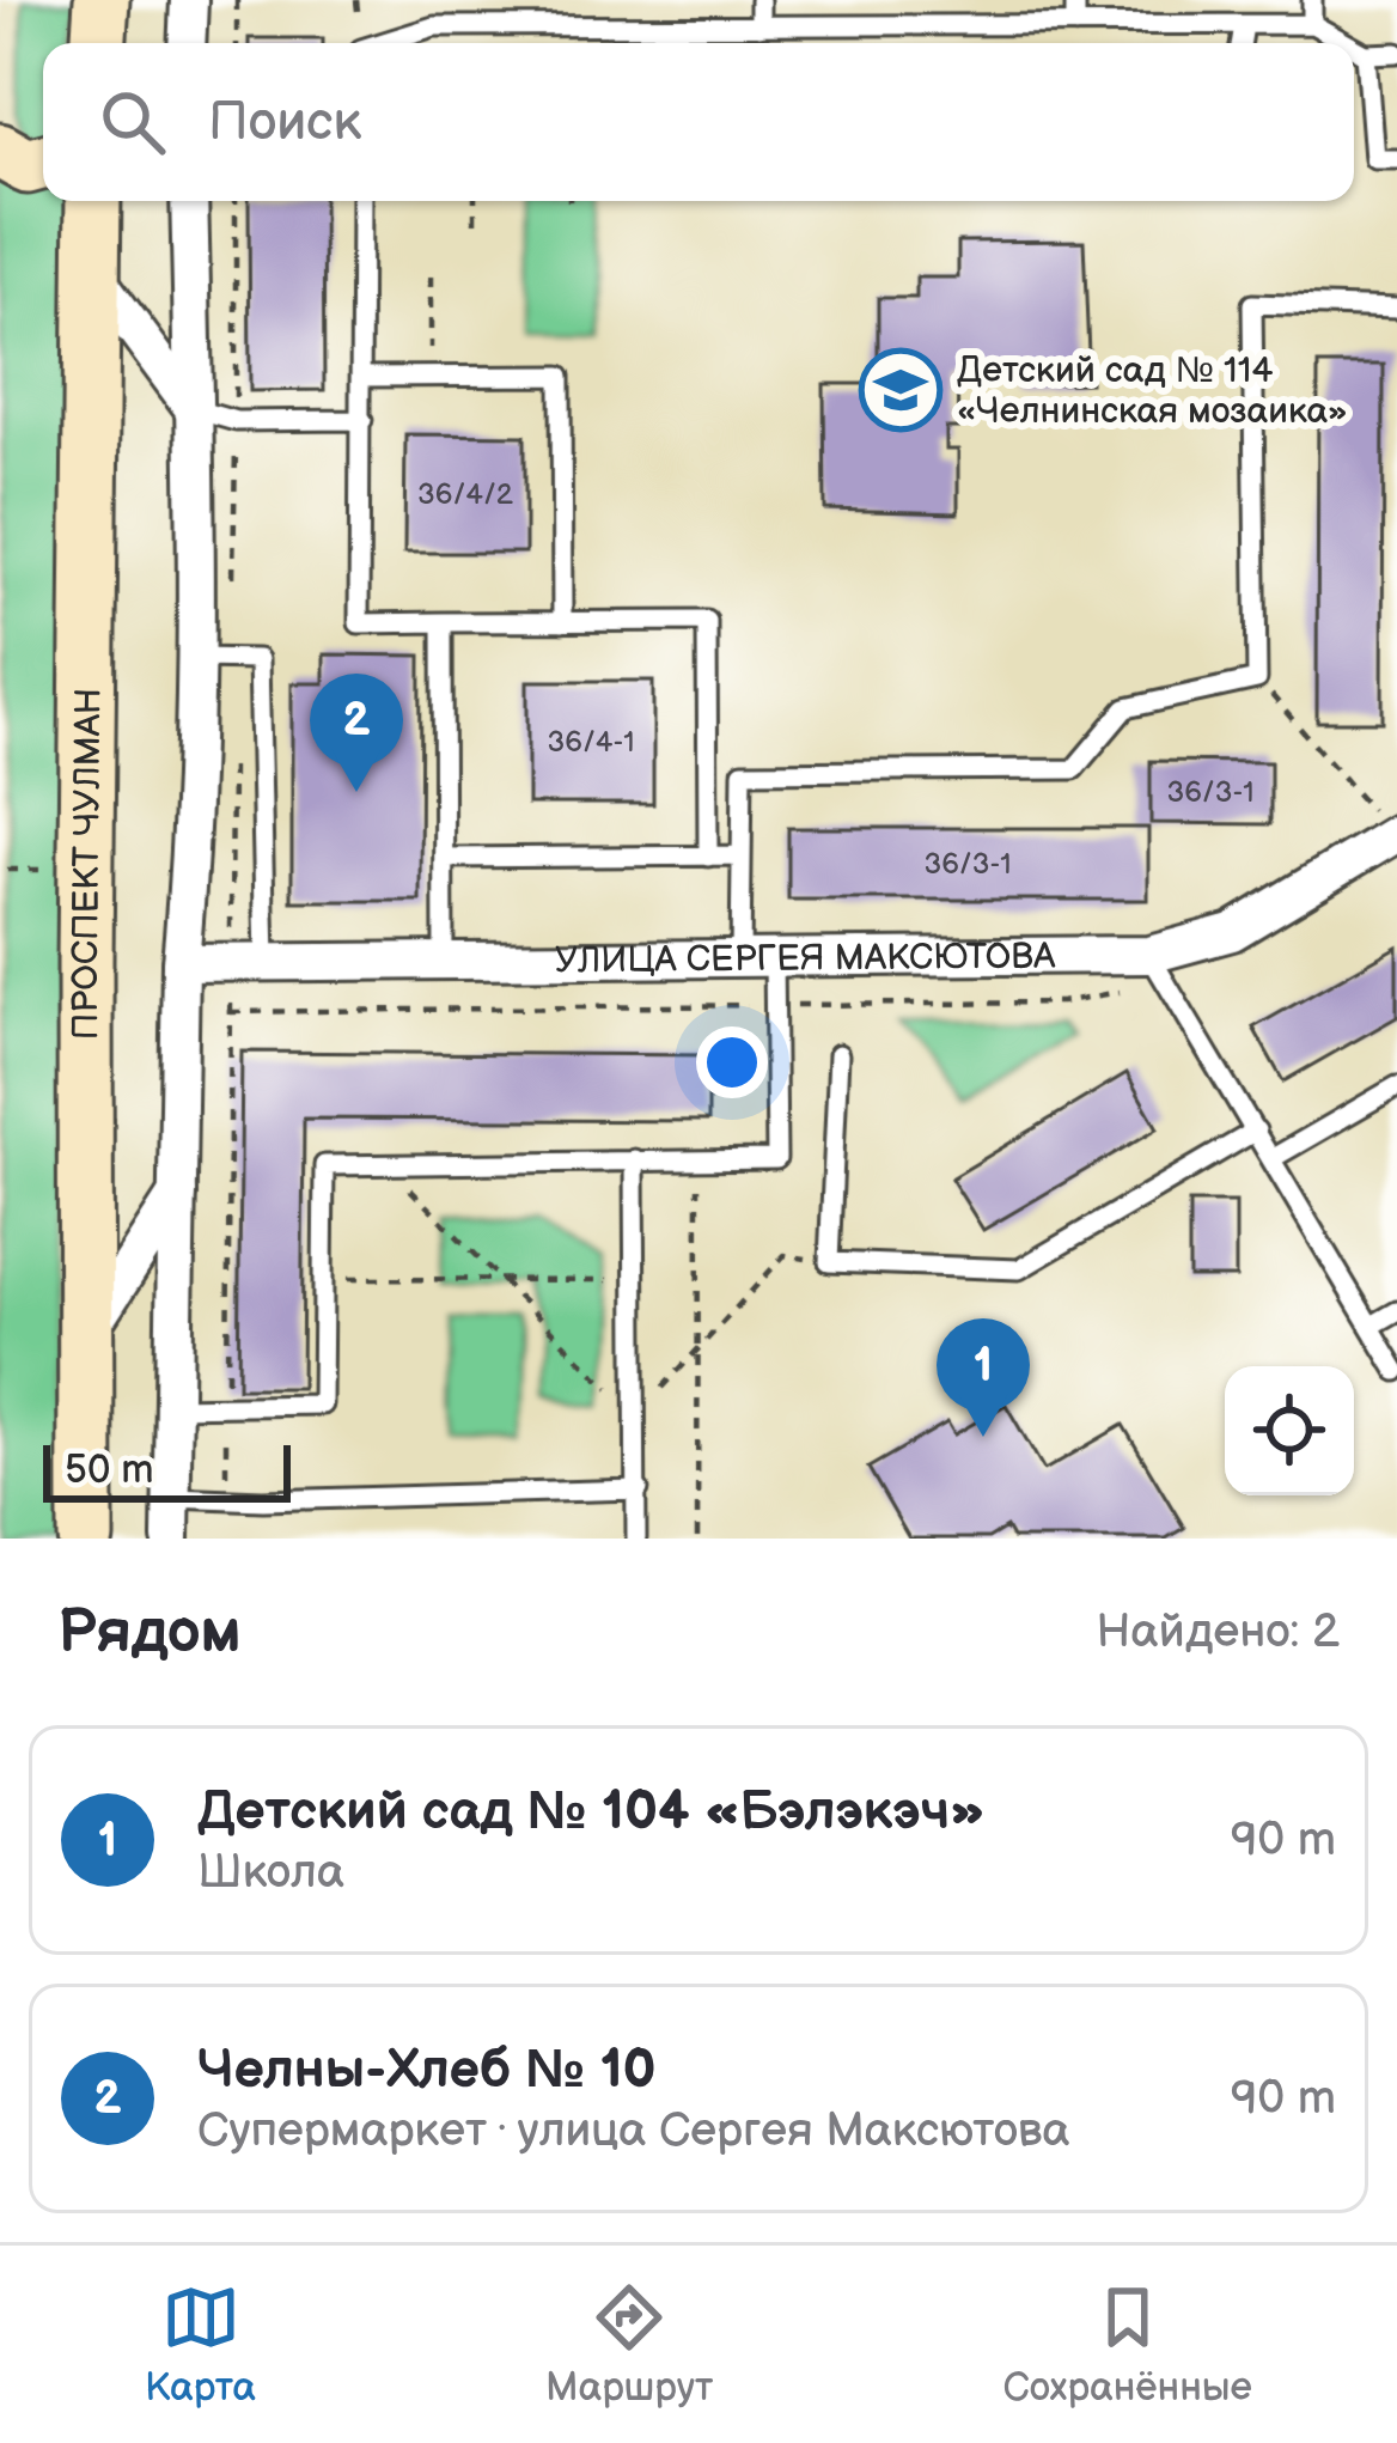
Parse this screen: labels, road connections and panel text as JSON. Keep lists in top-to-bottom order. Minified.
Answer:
{"streets":{"main road":["ПРОСПЕКТ ЧУЛМАН"],"street":["УЛИЦА СЕРГЕЯ МАКСЮТОВА"]},"places":{"school or university":["Детский сад № 114 «Челнинская мозаика»"]},"house_numbers":["36/4/2","36/4-1","36/3-1","36/3-1"],"scale_bar":"50 m","page":{"search":"Поиск","pins":["2","1"],"scale":"50 m","heading":["Рядом","Найдено: 2"],"list":[{"mark":"1","name":"Детский сад № 104 «Бэлэкэч»","note":"Школа","value":"90 m"},{"mark":"2","name":"Челны-Хлеб № 10","note":"Супермаркет · улица Сергея Максютова","value":"90 m"}],"nav":["Карта","Маршрут","Сохранённые"]}}
